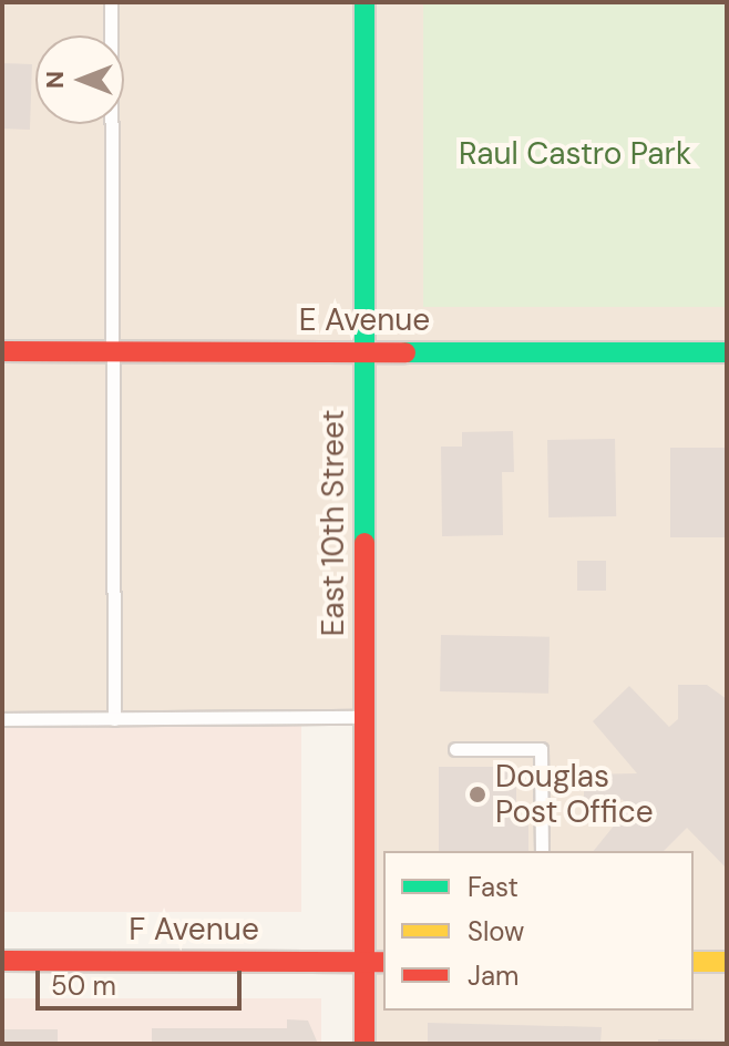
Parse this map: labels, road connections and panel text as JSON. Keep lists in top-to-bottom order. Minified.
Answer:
{"streets":{"street":["E Avenue","East 10th Street","F Avenue"]},"crossings":[["E Avenue","East 10th Street"],["East 10th Street","F Avenue"]],"parks":["Raul Castro Park"],"places":["Douglas Post Office"],"legend":["Fast","Slow","Jam"],"scale_bar":"50 m","north":"left"}
